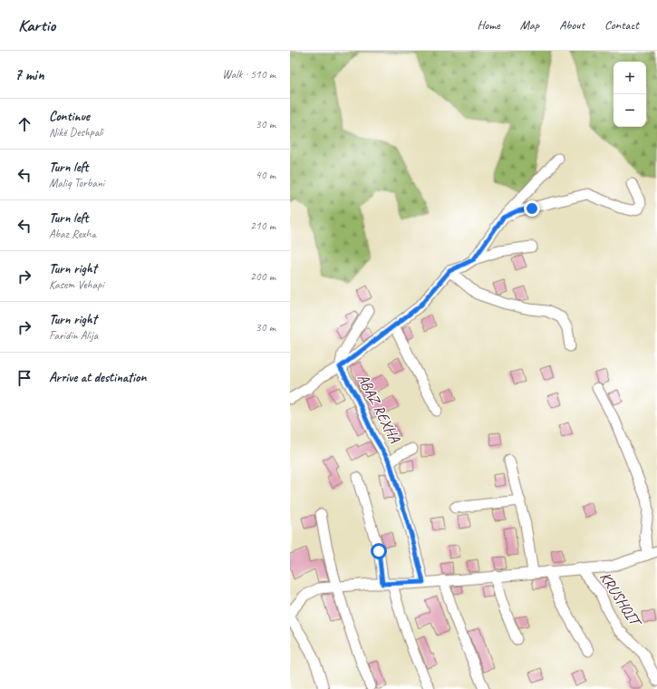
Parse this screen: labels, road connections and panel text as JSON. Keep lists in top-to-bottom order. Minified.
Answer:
{"streets":{"street":["ABAZ REXHA","KRUSHQIT"]},"page":{"header":"Kartio","nav":["Home","Map","About","Contact"],"heading":["7 min","Walk · 510 m"],"map_buttons":["+","−"],"list":[["Continue","Nikë Deshpali","30 m"],["Turn left","Maliq Torbani","40 m"],["Turn left","Abaz Rexha","210 m"],["Turn right","Kasem Vehapi","200 m"],["Turn right","Faridin Alija","30 m"],"Arrive at destination"]}}
